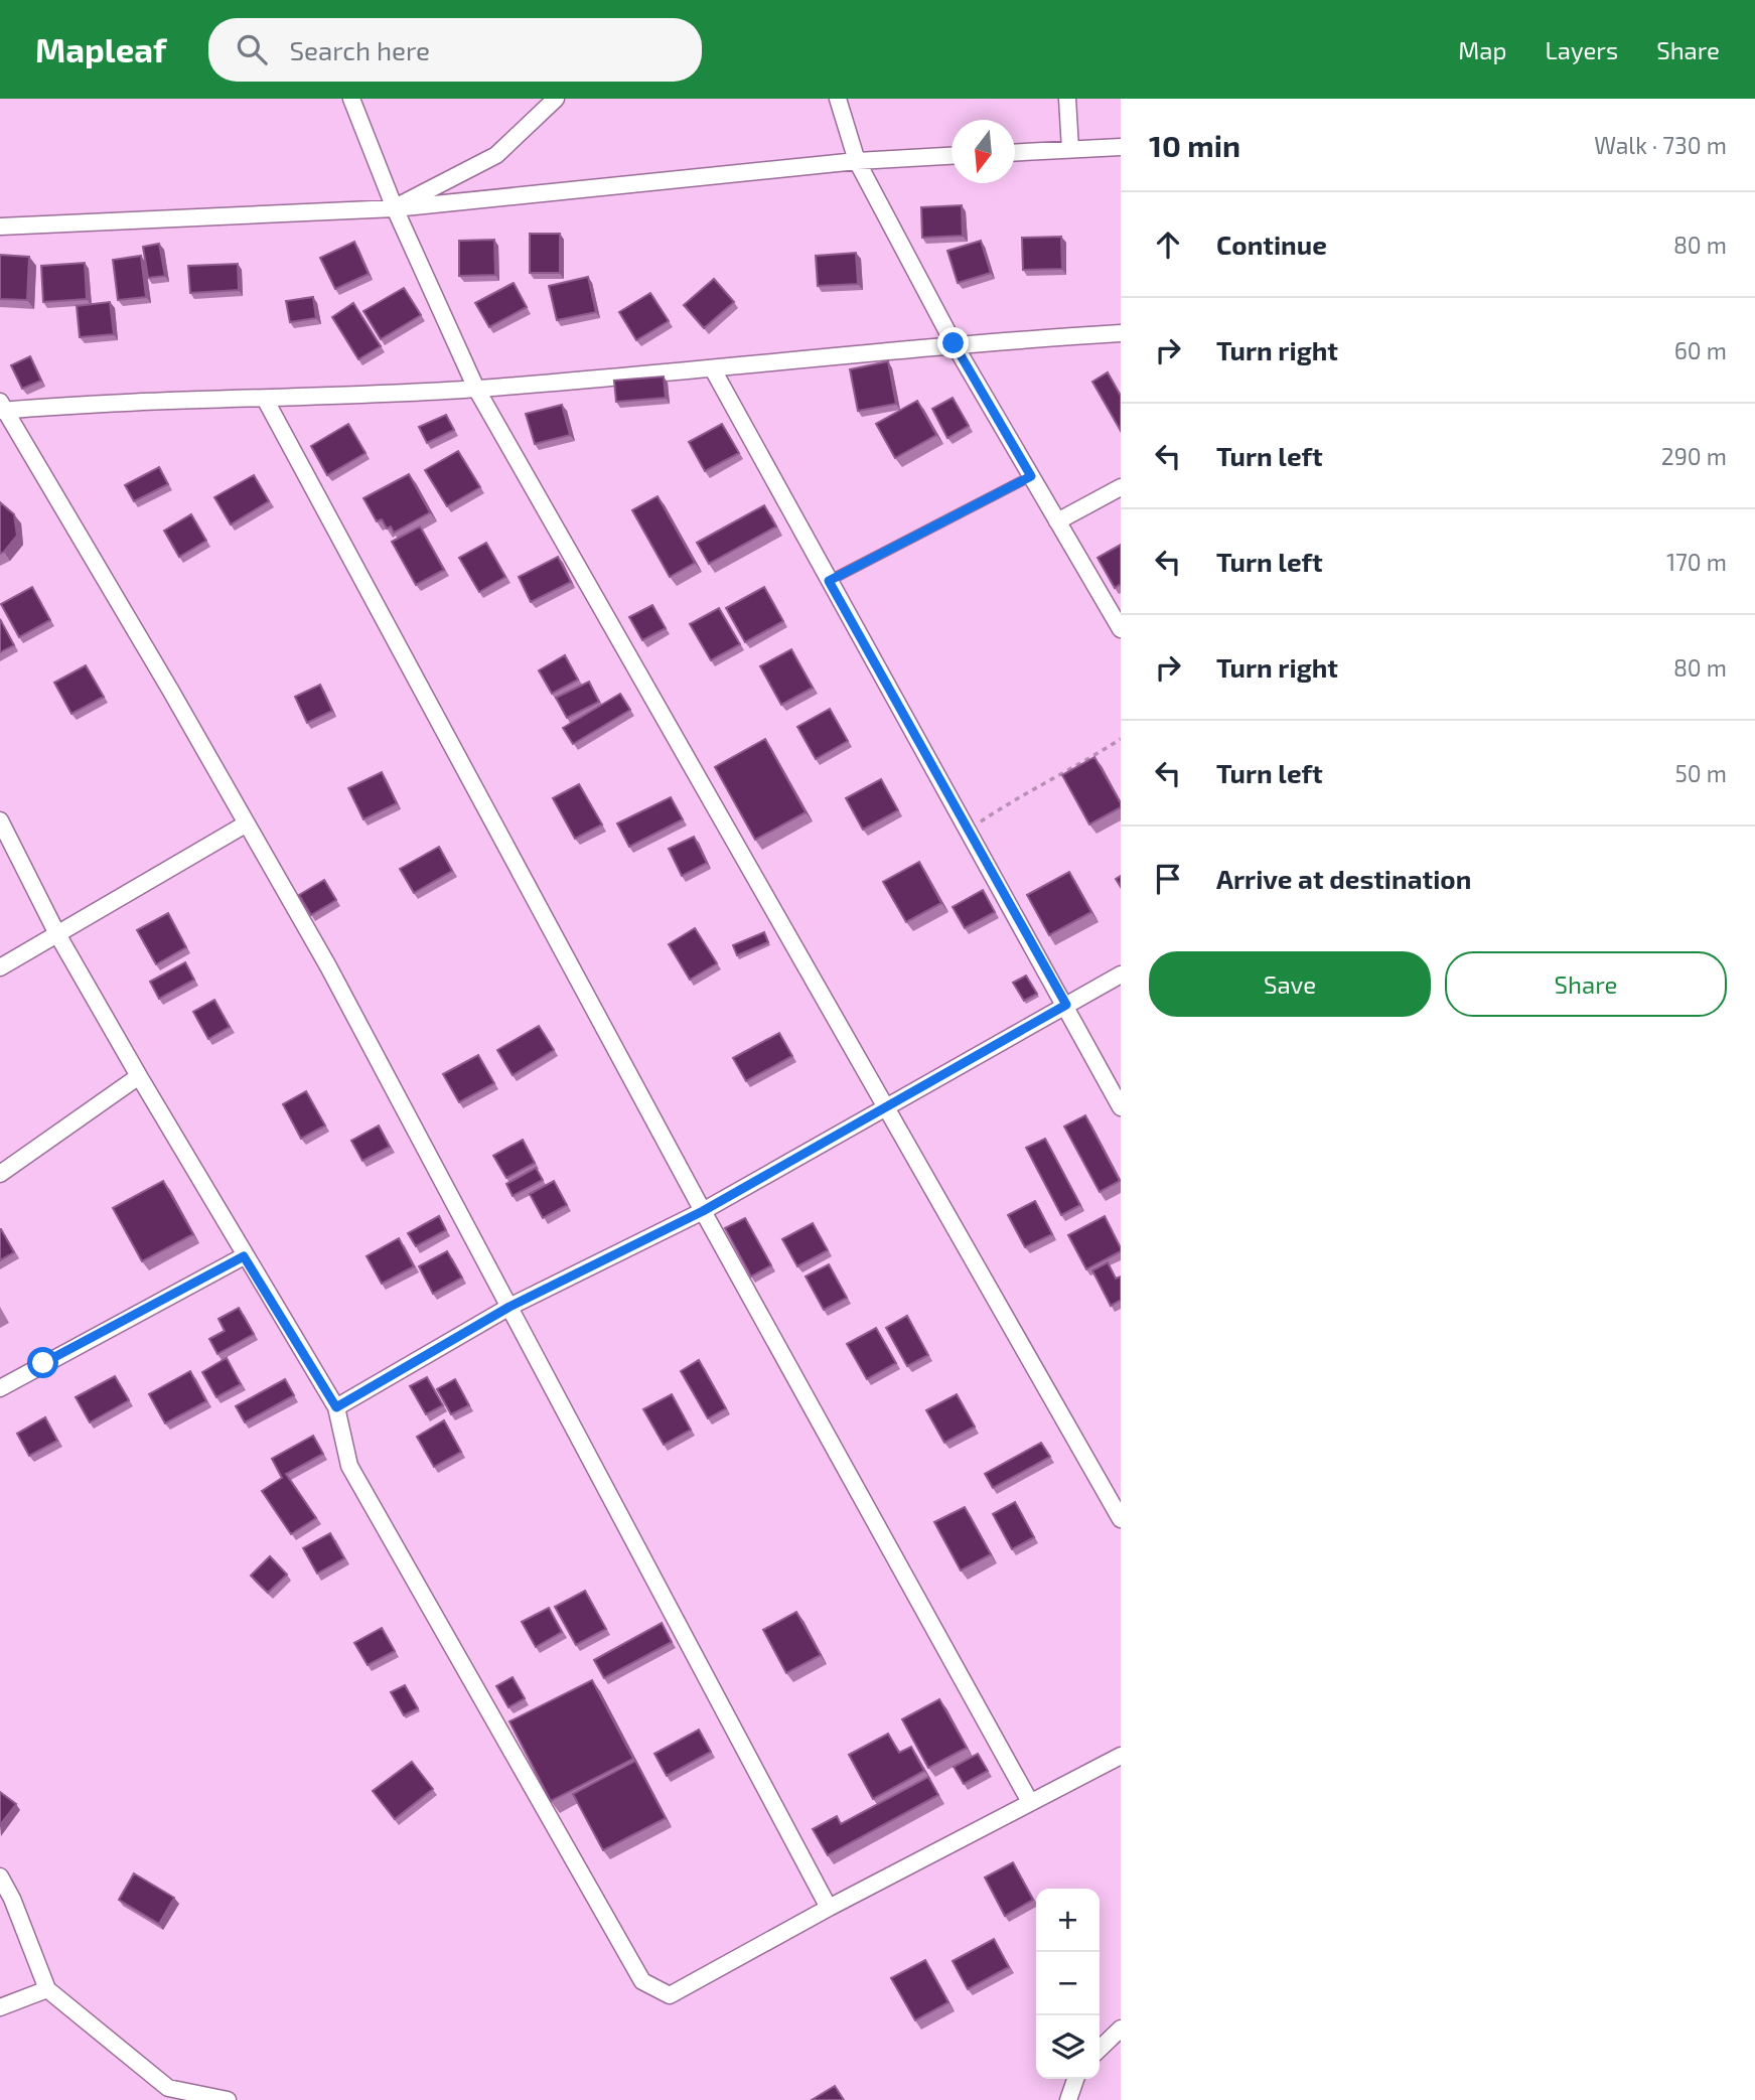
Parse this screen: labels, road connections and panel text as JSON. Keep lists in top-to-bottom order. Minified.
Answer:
{"north":"bottom","page":{"header":"Mapleaf","search":"Search here","nav":["Map","Layers","Share"],"heading":["10 min","Walk · 730 m"],"list":[["Continue","80 m"],["Turn right","60 m"],["Turn left","290 m"],["Turn left","170 m"],["Turn right","80 m"],["Turn left","50 m"],"Arrive at destination"],"buttons":["Save","Share"],"map_buttons":["+","−"]}}
